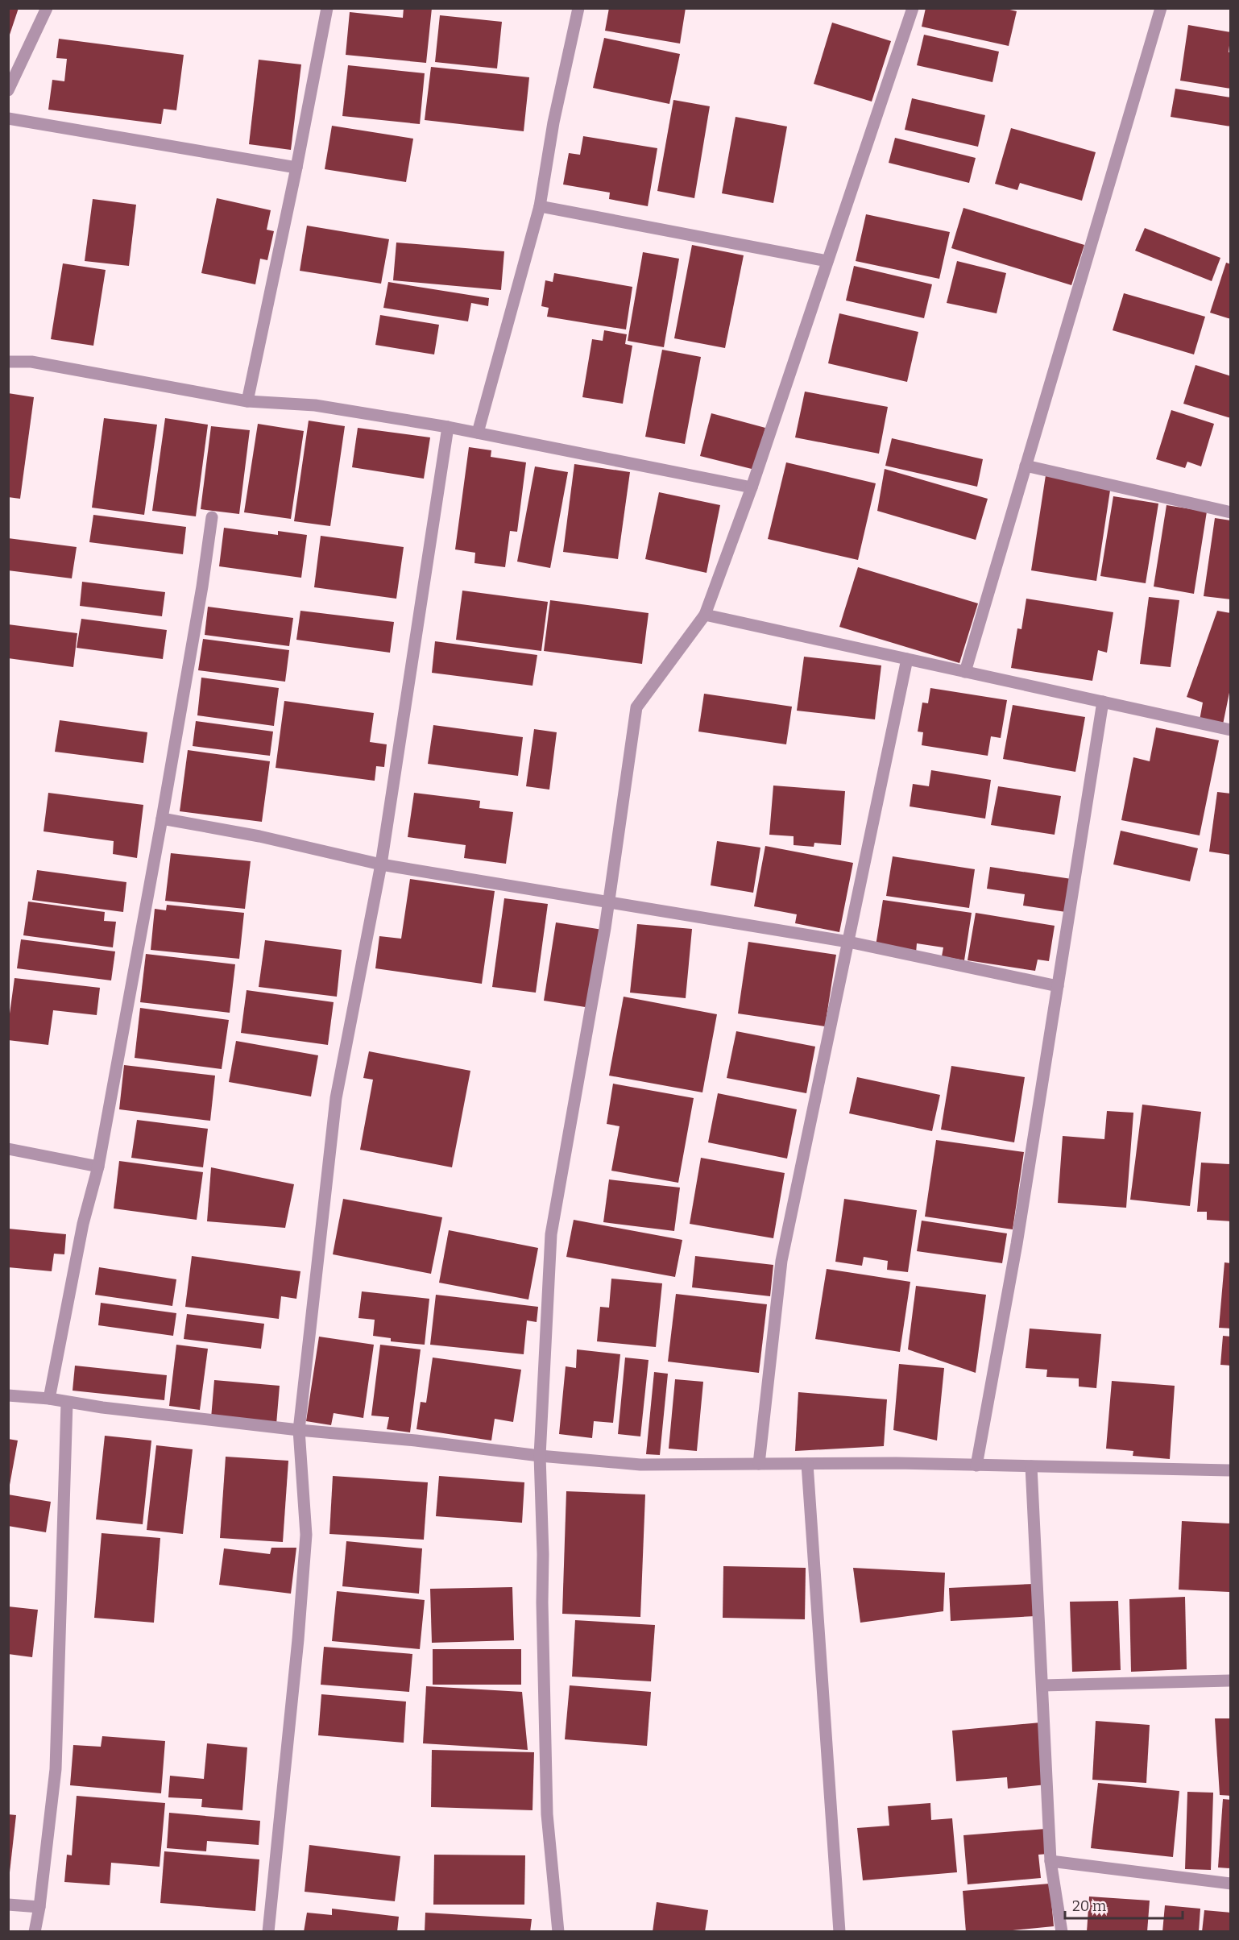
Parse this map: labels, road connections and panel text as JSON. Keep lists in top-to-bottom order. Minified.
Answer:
{"scale_bar":"20 m"}
